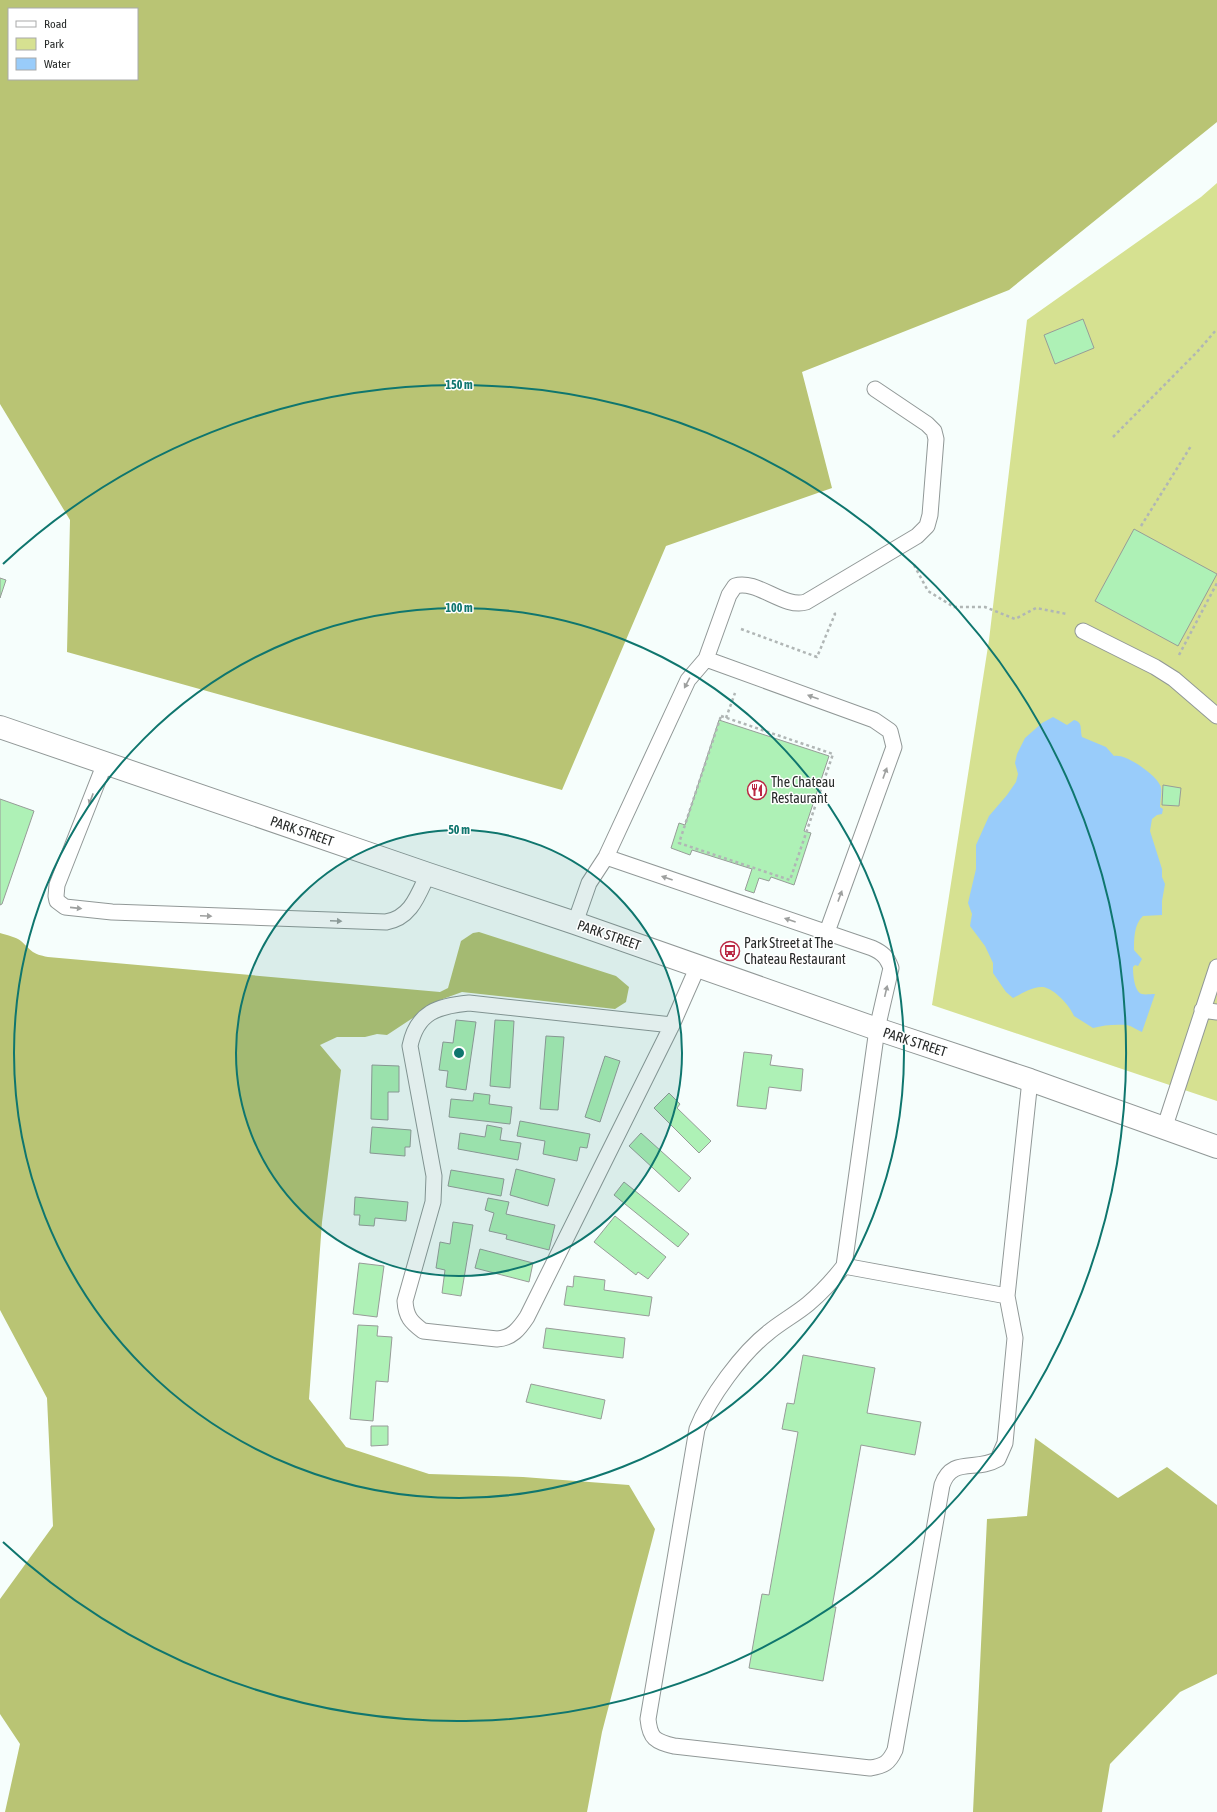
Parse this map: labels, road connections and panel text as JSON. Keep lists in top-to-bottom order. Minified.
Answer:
{"streets":{"main road":["PARK STREET"]},"places":{"restaurant":["The Chateau Restaurant"],"bus stop":["Park Street at The Chateau Restaurant"]},"legend":["Road","Park","Water"],"rings":["150 m","100 m","50 m"]}
